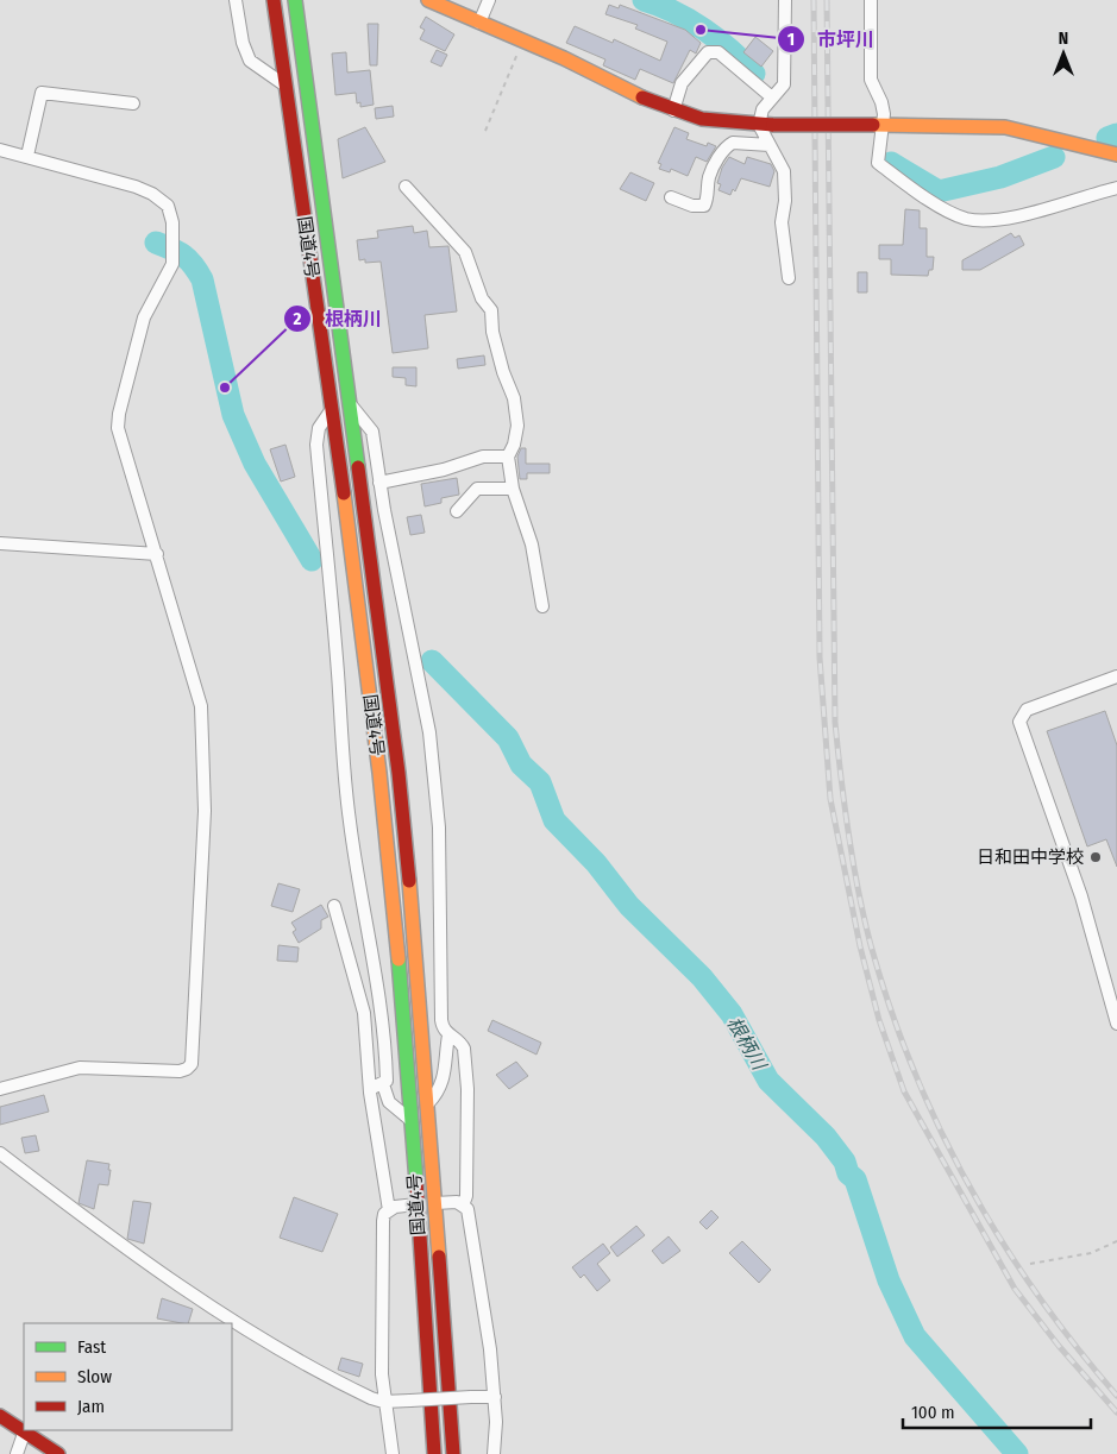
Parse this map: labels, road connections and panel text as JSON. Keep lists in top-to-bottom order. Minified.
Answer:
{"streets":{"main road":["国道4号"]},"water":["根柄川"],"places":["市坪川","根柄川","日和田中学校"],"legend":["Fast","Slow","Jam"],"scale_bar":"100 m","north":"top"}
